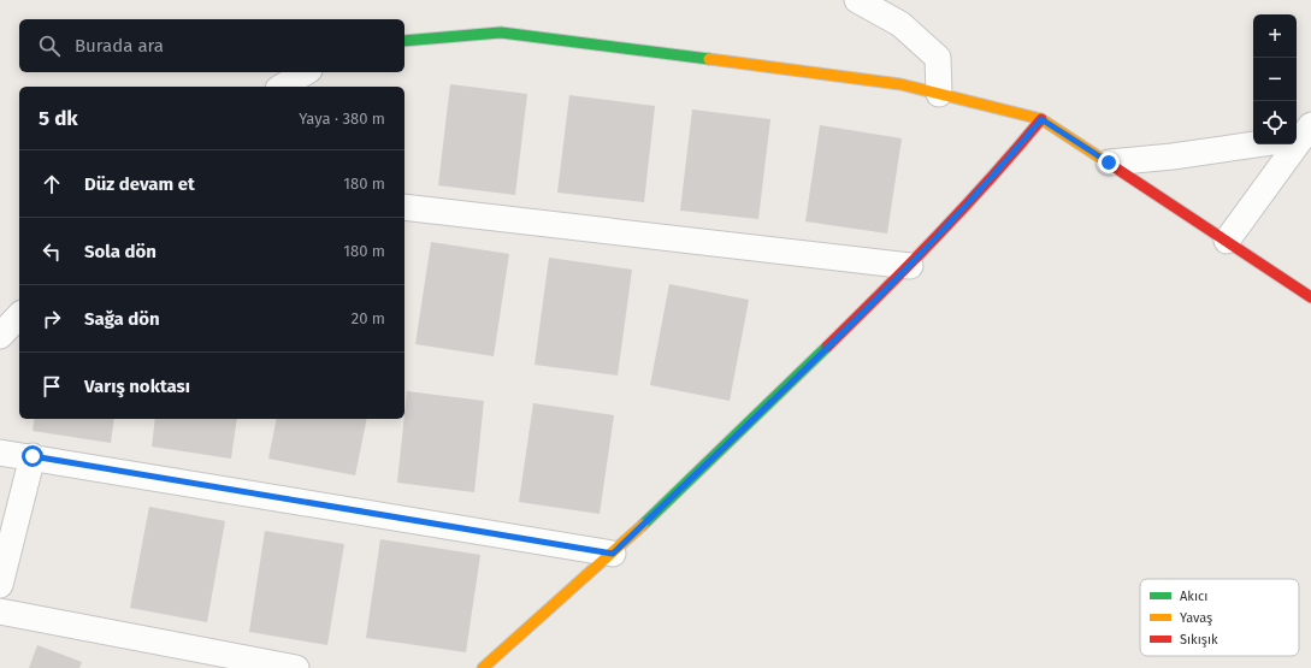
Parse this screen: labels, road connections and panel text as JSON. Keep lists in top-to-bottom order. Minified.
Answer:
{"legend":["Akıcı","Yavaş","Sıkışık"],"page":{"map_buttons":["+","−"],"search":"Burada ara","heading":["5 dk","Yaya · 380 m"],"list":[["Düz devam et","180 m"],["Sola dön","180 m"],["Sağa dön","20 m"],"Varış noktası"]}}
